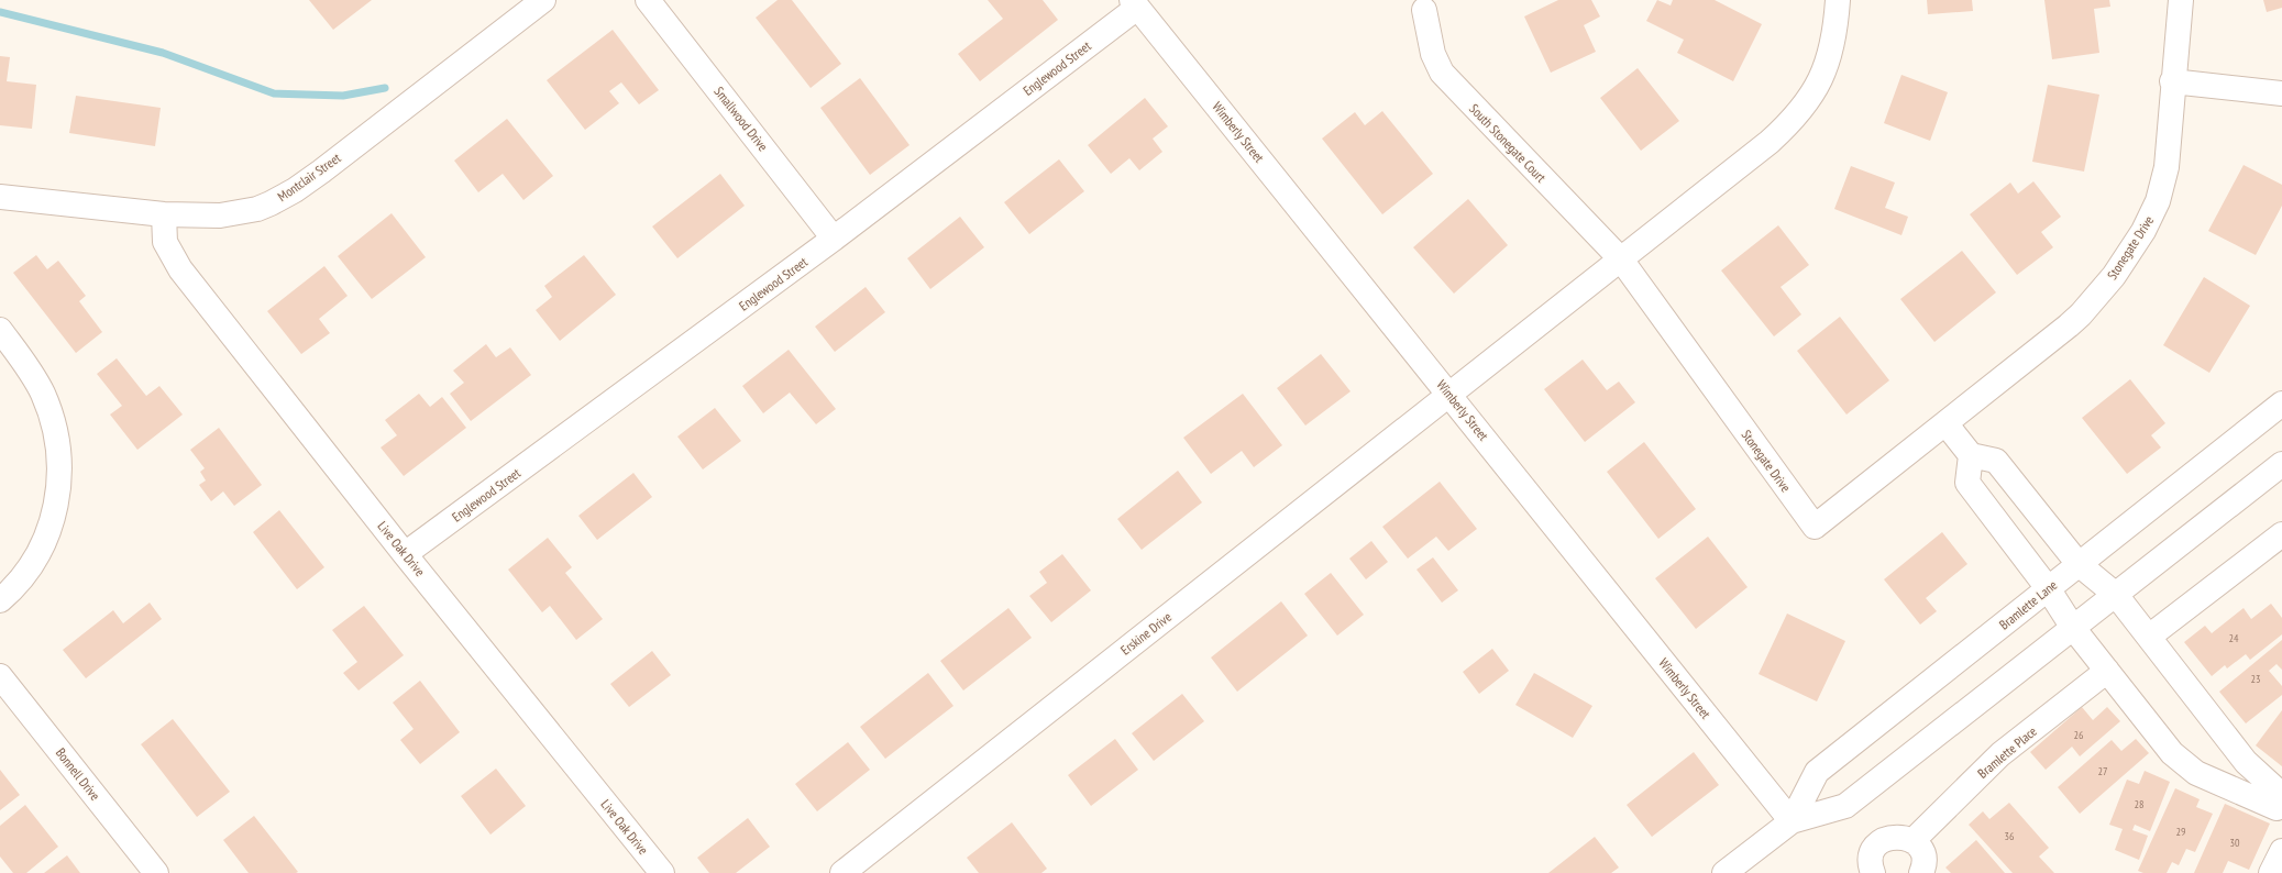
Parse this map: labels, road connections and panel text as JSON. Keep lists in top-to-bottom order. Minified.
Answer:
{"streets":{"street":["Englewood Street","Smallwood Drive","Wimberly Street","South Stonegate Court","Montclair Street","Stonegate Drive","Live Oak Drive","Bramlette Lane","Erskine Drive","Bramlette Place","Bonnell Drive"]},"crossings":[["Englewood Street","Smallwood Drive"],["Englewood Street","Wimberly Street"],["Englewood Street","Live Oak Drive"],["Wimberly Street","Bramlette Lane"],["Wimberly Street","Erskine Drive"],["South Stonegate Court","Stonegate Drive"],["Montclair Street","Live Oak Drive"]],"house_numbers":["24","23","26","27","28","29","36","30"]}
